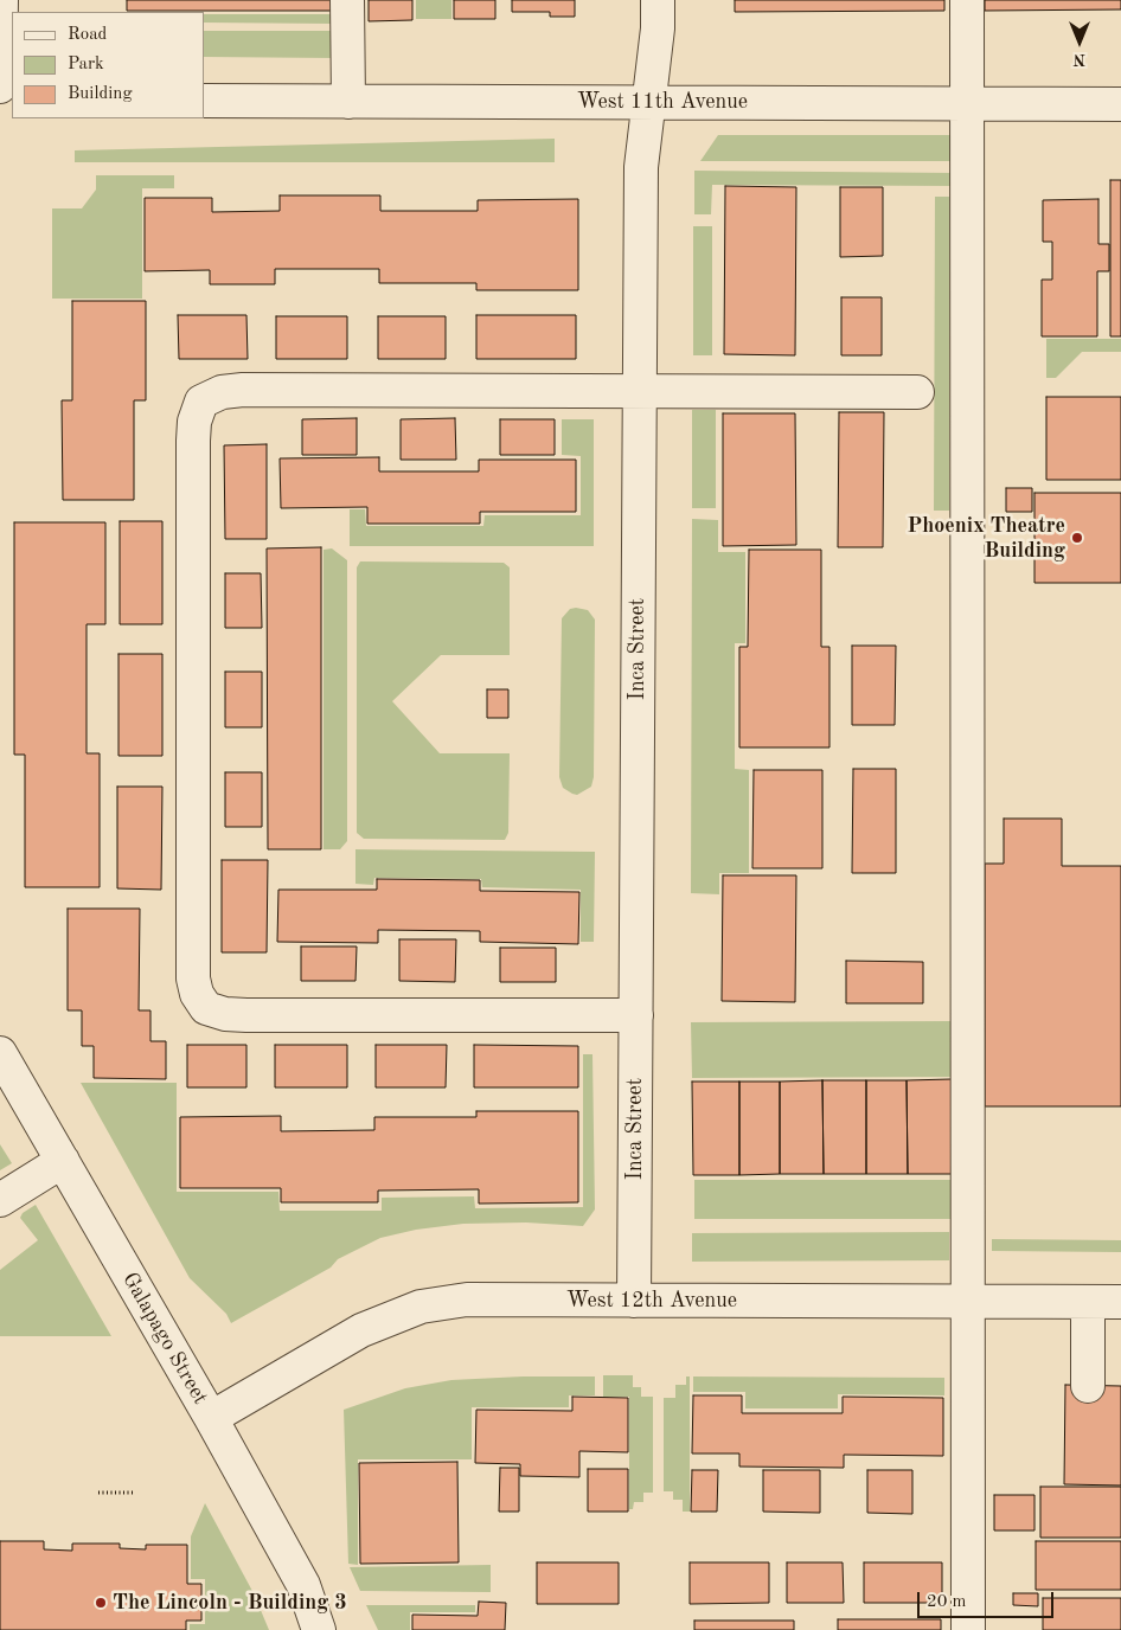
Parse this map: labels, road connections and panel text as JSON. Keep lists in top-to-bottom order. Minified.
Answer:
{"streets":{"street":["West 11th Avenue","Inca Street","West 12th Avenue","Galapago Street"]},"crossings":[["West 11th Avenue","Inca Street"],["Inca Street","West 12th Avenue"],["West 12th Avenue","Galapago Street"]],"places":["Phoenix Theatre Building","The Lincoln - Building 3"],"legend":["Road","Park","Building"],"scale_bar":"20 m","north":"bottom"}
